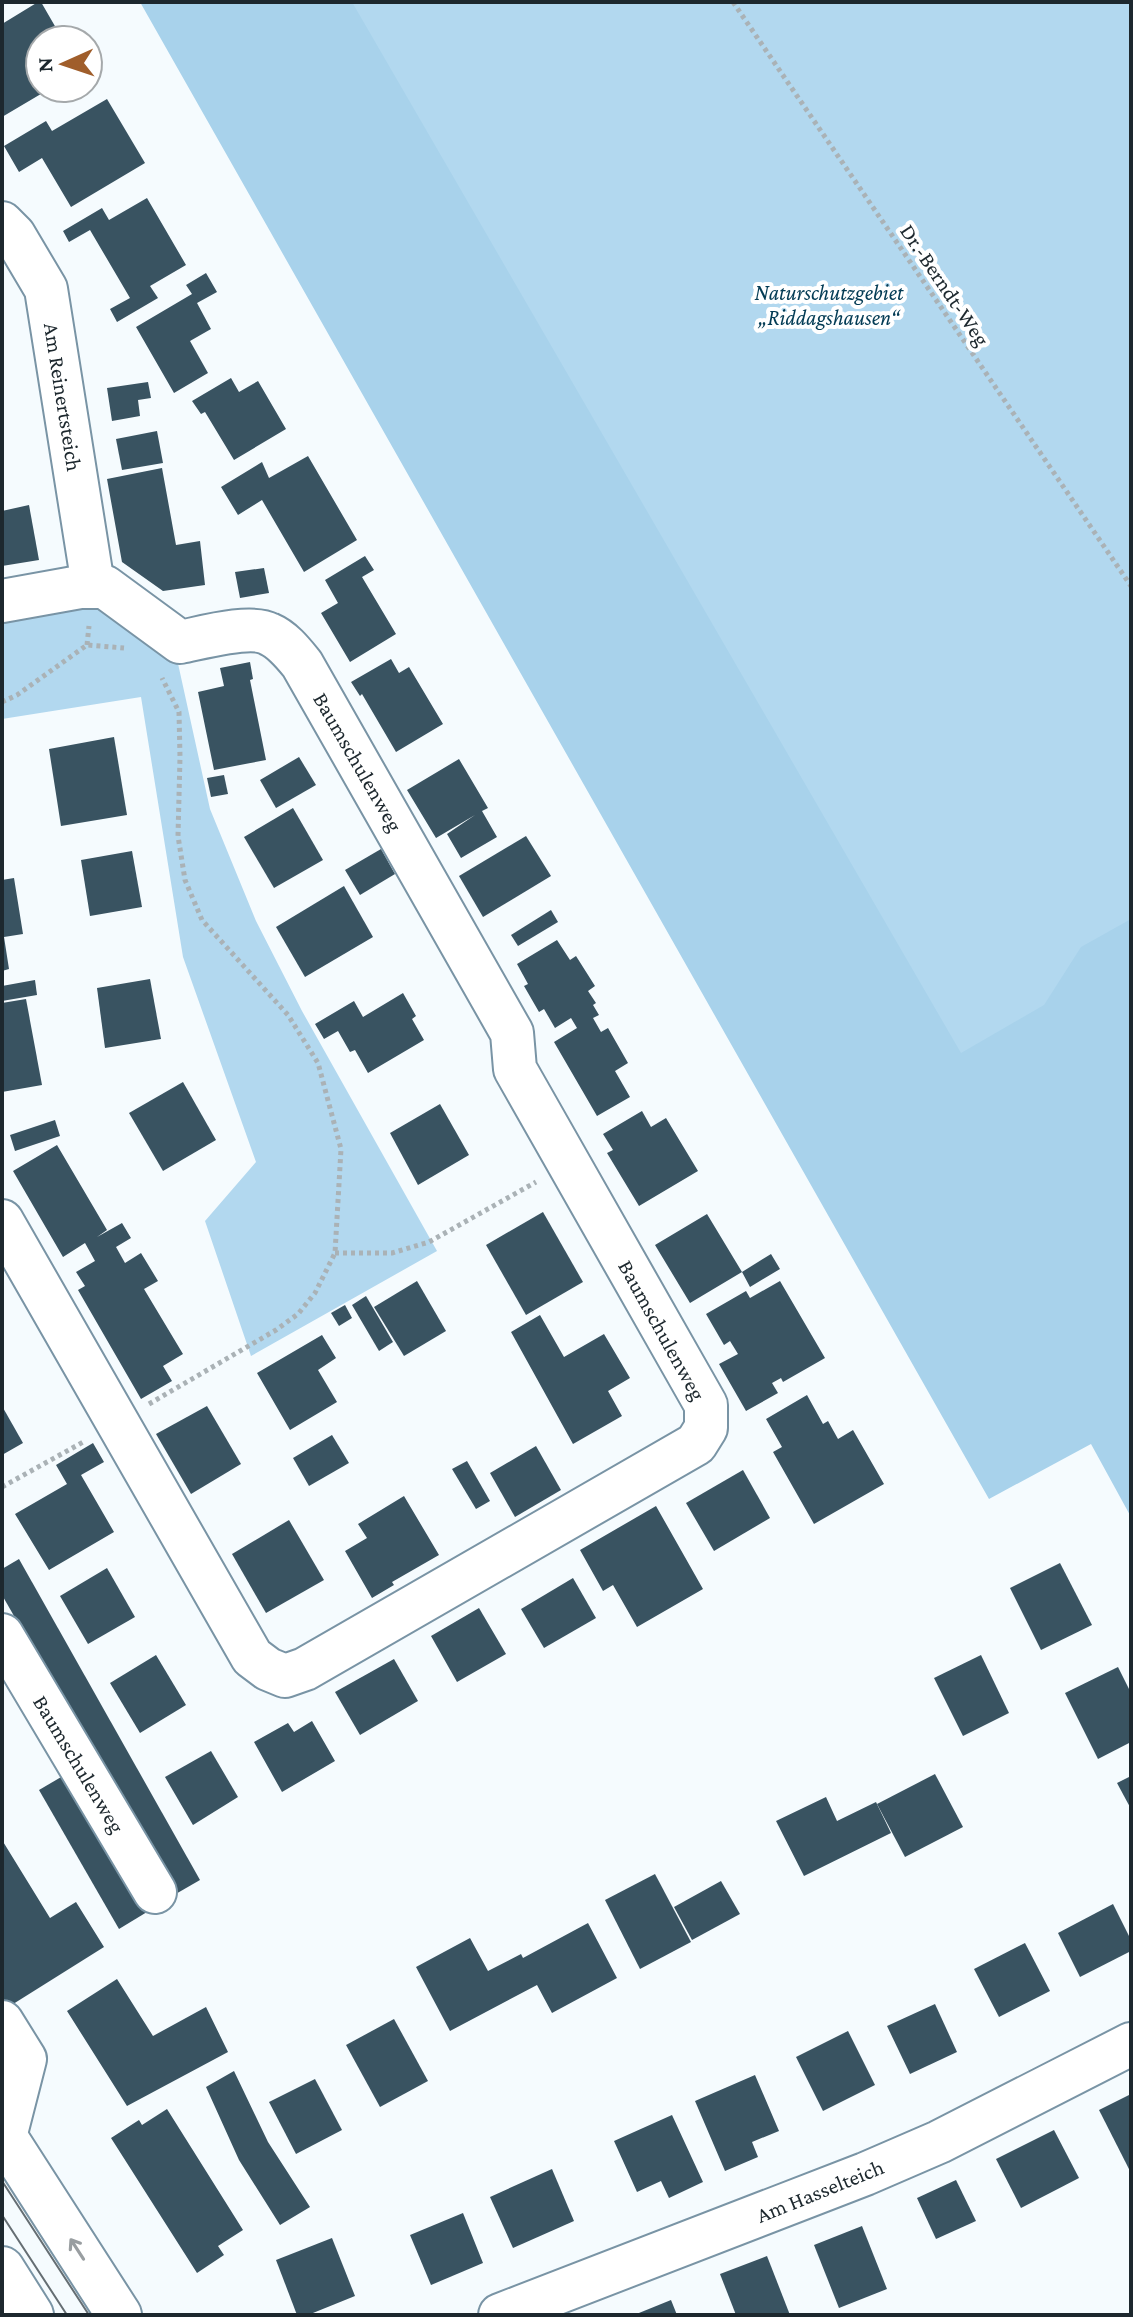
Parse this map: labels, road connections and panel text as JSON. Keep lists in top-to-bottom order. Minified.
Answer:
{"streets":{"street":["Am Reinertsteich","Baumschulenweg","Am Hasselteich"],"path":["Dr.-Berndt-Weg"]},"crossings":[["Am Reinertsteich","Baumschulenweg"]],"parks":["Naturschutzgebiet „Riddagshausen“"],"north":"left"}
